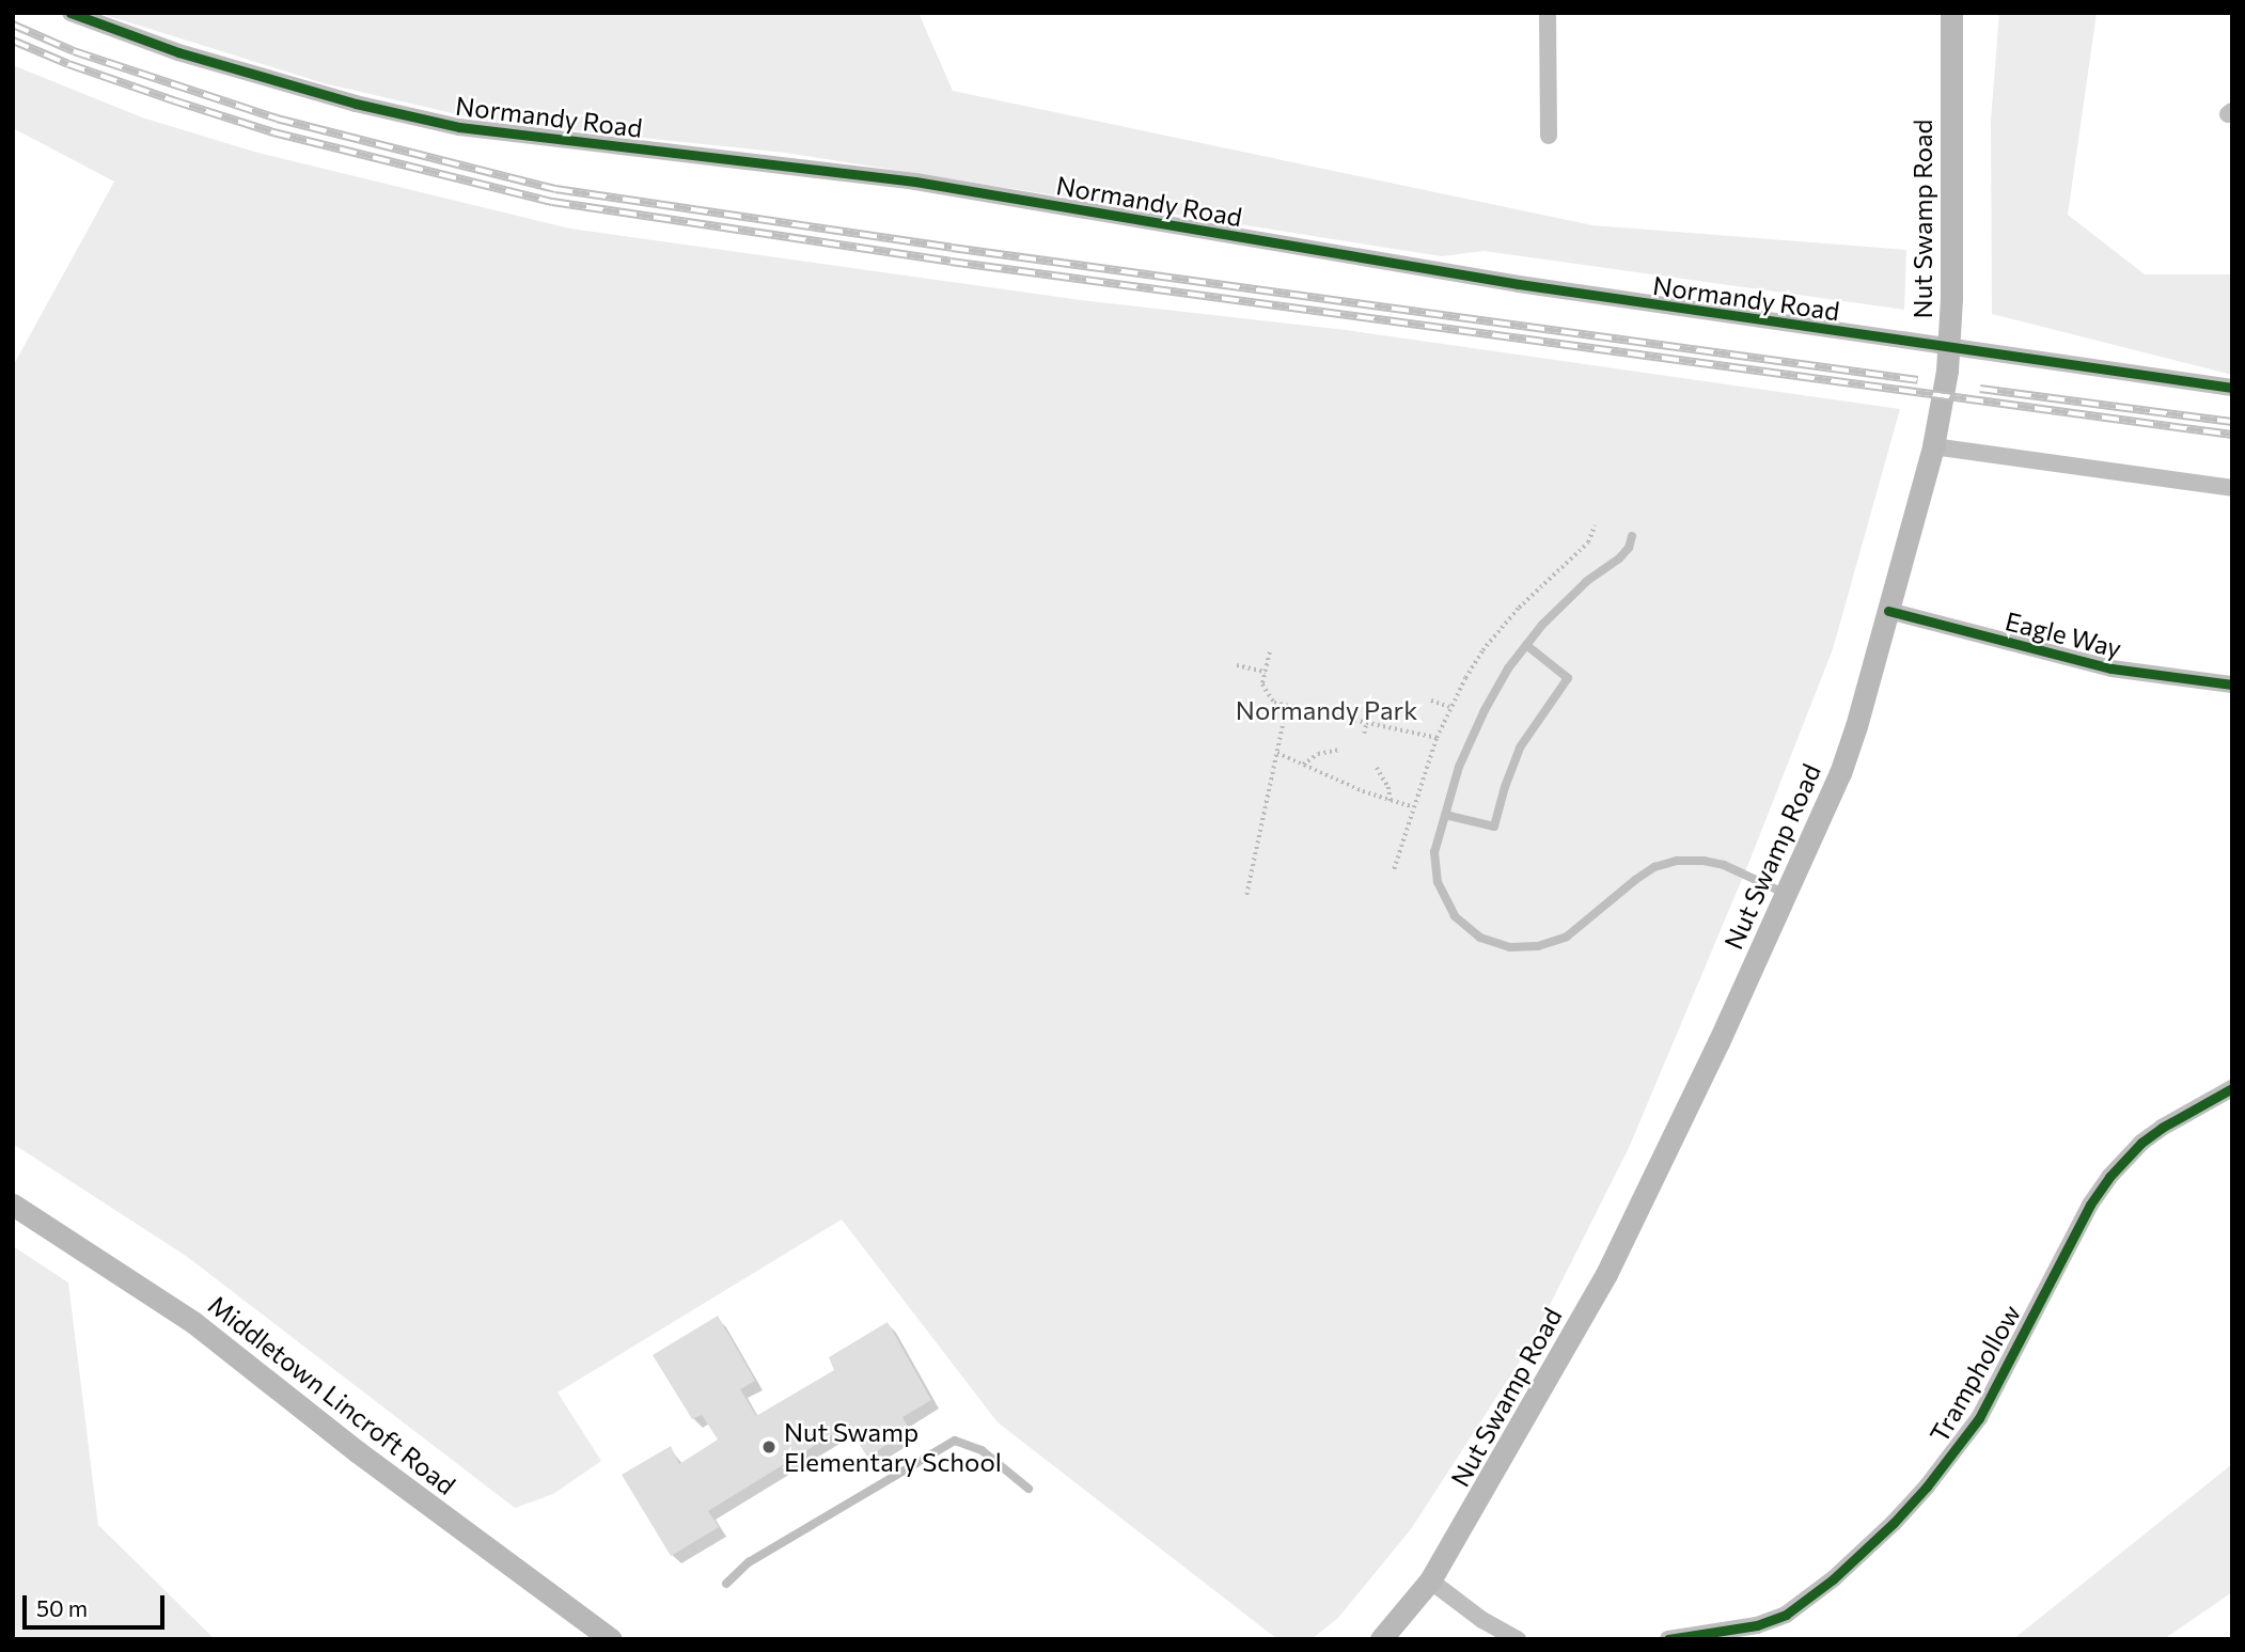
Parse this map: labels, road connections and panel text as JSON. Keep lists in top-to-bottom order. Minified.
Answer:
{"streets":{"main road":["Nut Swamp Road","Middletown Lincroft Road"],"street":["Normandy Road","Eagle Way","Tramphollow"]},"crossings":[["Normandy Road","Nut Swamp Road"],["Nut Swamp Road","Eagle Way"]],"parks":["Normandy Park"],"places":["Nut Swamp Elementary School"],"scale_bar":"50 m"}
